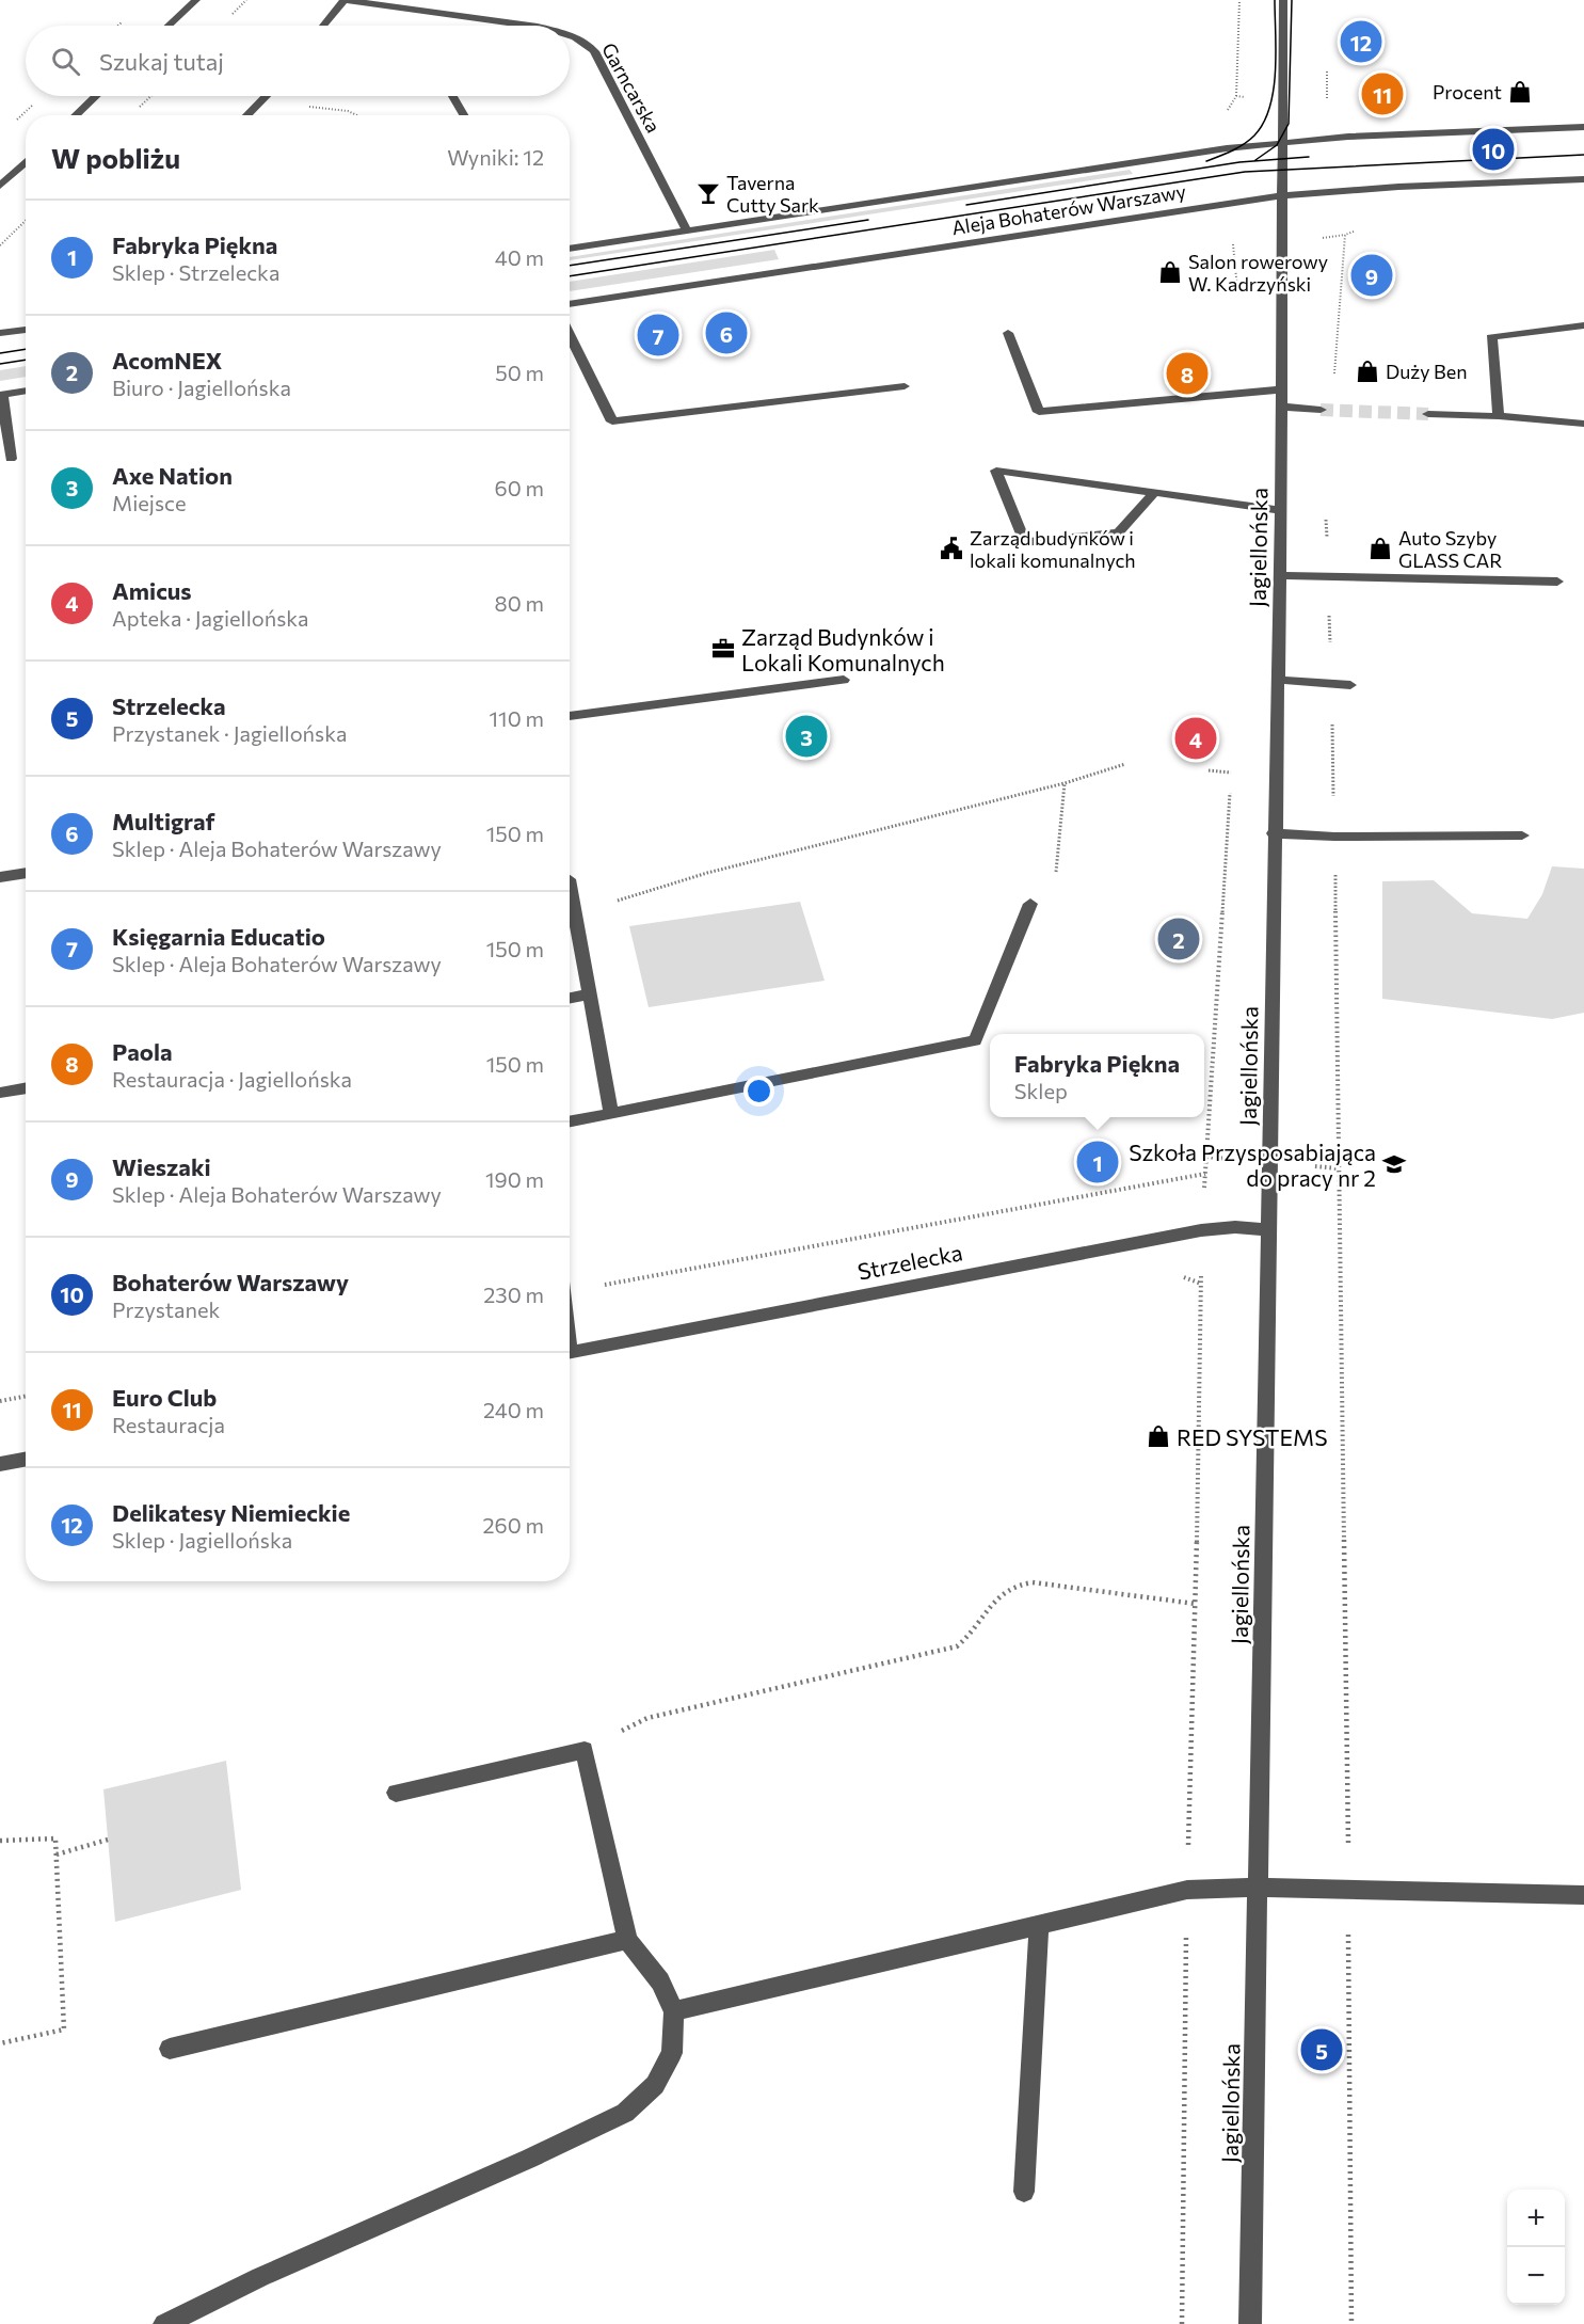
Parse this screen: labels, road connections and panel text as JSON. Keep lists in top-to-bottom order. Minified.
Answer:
{"streets":{"street":["Garncarska","Aleja Bohaterów Warszawy","Jagiellońska","Strzelecka"]},"crossings":[["Garncarska","Aleja Bohaterów Warszawy"],["Aleja Bohaterów Warszawy","Jagiellońska"],["Jagiellońska","Strzelecka"]],"places":{"shop":["Procent","Salon rowerowy W. Kadrzyński","Duży Ben","Auto Szyby GLASS CAR","RED SYSTEMS"],"bar":["Taverna Cutty Sark"],"public building":["Zarząd budynków i lokali komunalnych"],"office":["Zarząd Budynków i Lokali Komunalnych"],"school or university":["Szkoła Przysposabiająca do pracy nr 2"]},"page":{"pins":["12","11","10","9","6","7","8","3","4","2","1","5"],"search":"Szukaj tutaj","heading":["W pobliżu","Wyniki: 12"],"list":[{"mark":"1","name":"Fabryka Piękna","note":"Sklep · Strzelecka","value":"40 m"},{"mark":"2","name":"AcomNEX","note":"Biuro · Jagiellońska","value":"50 m"},{"mark":"3","name":"Axe Nation","note":"Miejsce","value":"60 m"},{"mark":"4","name":"Amicus","note":"Apteka · Jagiellońska","value":"80 m"},{"mark":"5","name":"Strzelecka","note":"Przystanek · Jagiellońska","value":"110 m"},{"mark":"6","name":"Multigraf","note":"Sklep · Aleja Bohaterów Warszawy","value":"150 m"},{"mark":"7","name":"Księgarnia Educatio","note":"Sklep · Aleja Bohaterów Warszawy","value":"150 m"},{"mark":"8","name":"Paola","note":"Restauracja · Jagiellońska","value":"150 m"},{"mark":"9","name":"Wieszaki","note":"Sklep · Aleja Bohaterów Warszawy","value":"190 m"},{"mark":"10","name":"Bohaterów Warszawy","note":"Przystanek","value":"230 m"},{"mark":"11","name":"Euro Club","note":"Restauracja","value":"240 m"},{"mark":"12","name":"Delikatesy Niemieckie","note":"Sklep · Jagiellońska","value":"260 m"}],"popup":["Fabryka Piękna","Sklep"],"map_buttons":["+","−"]}}
